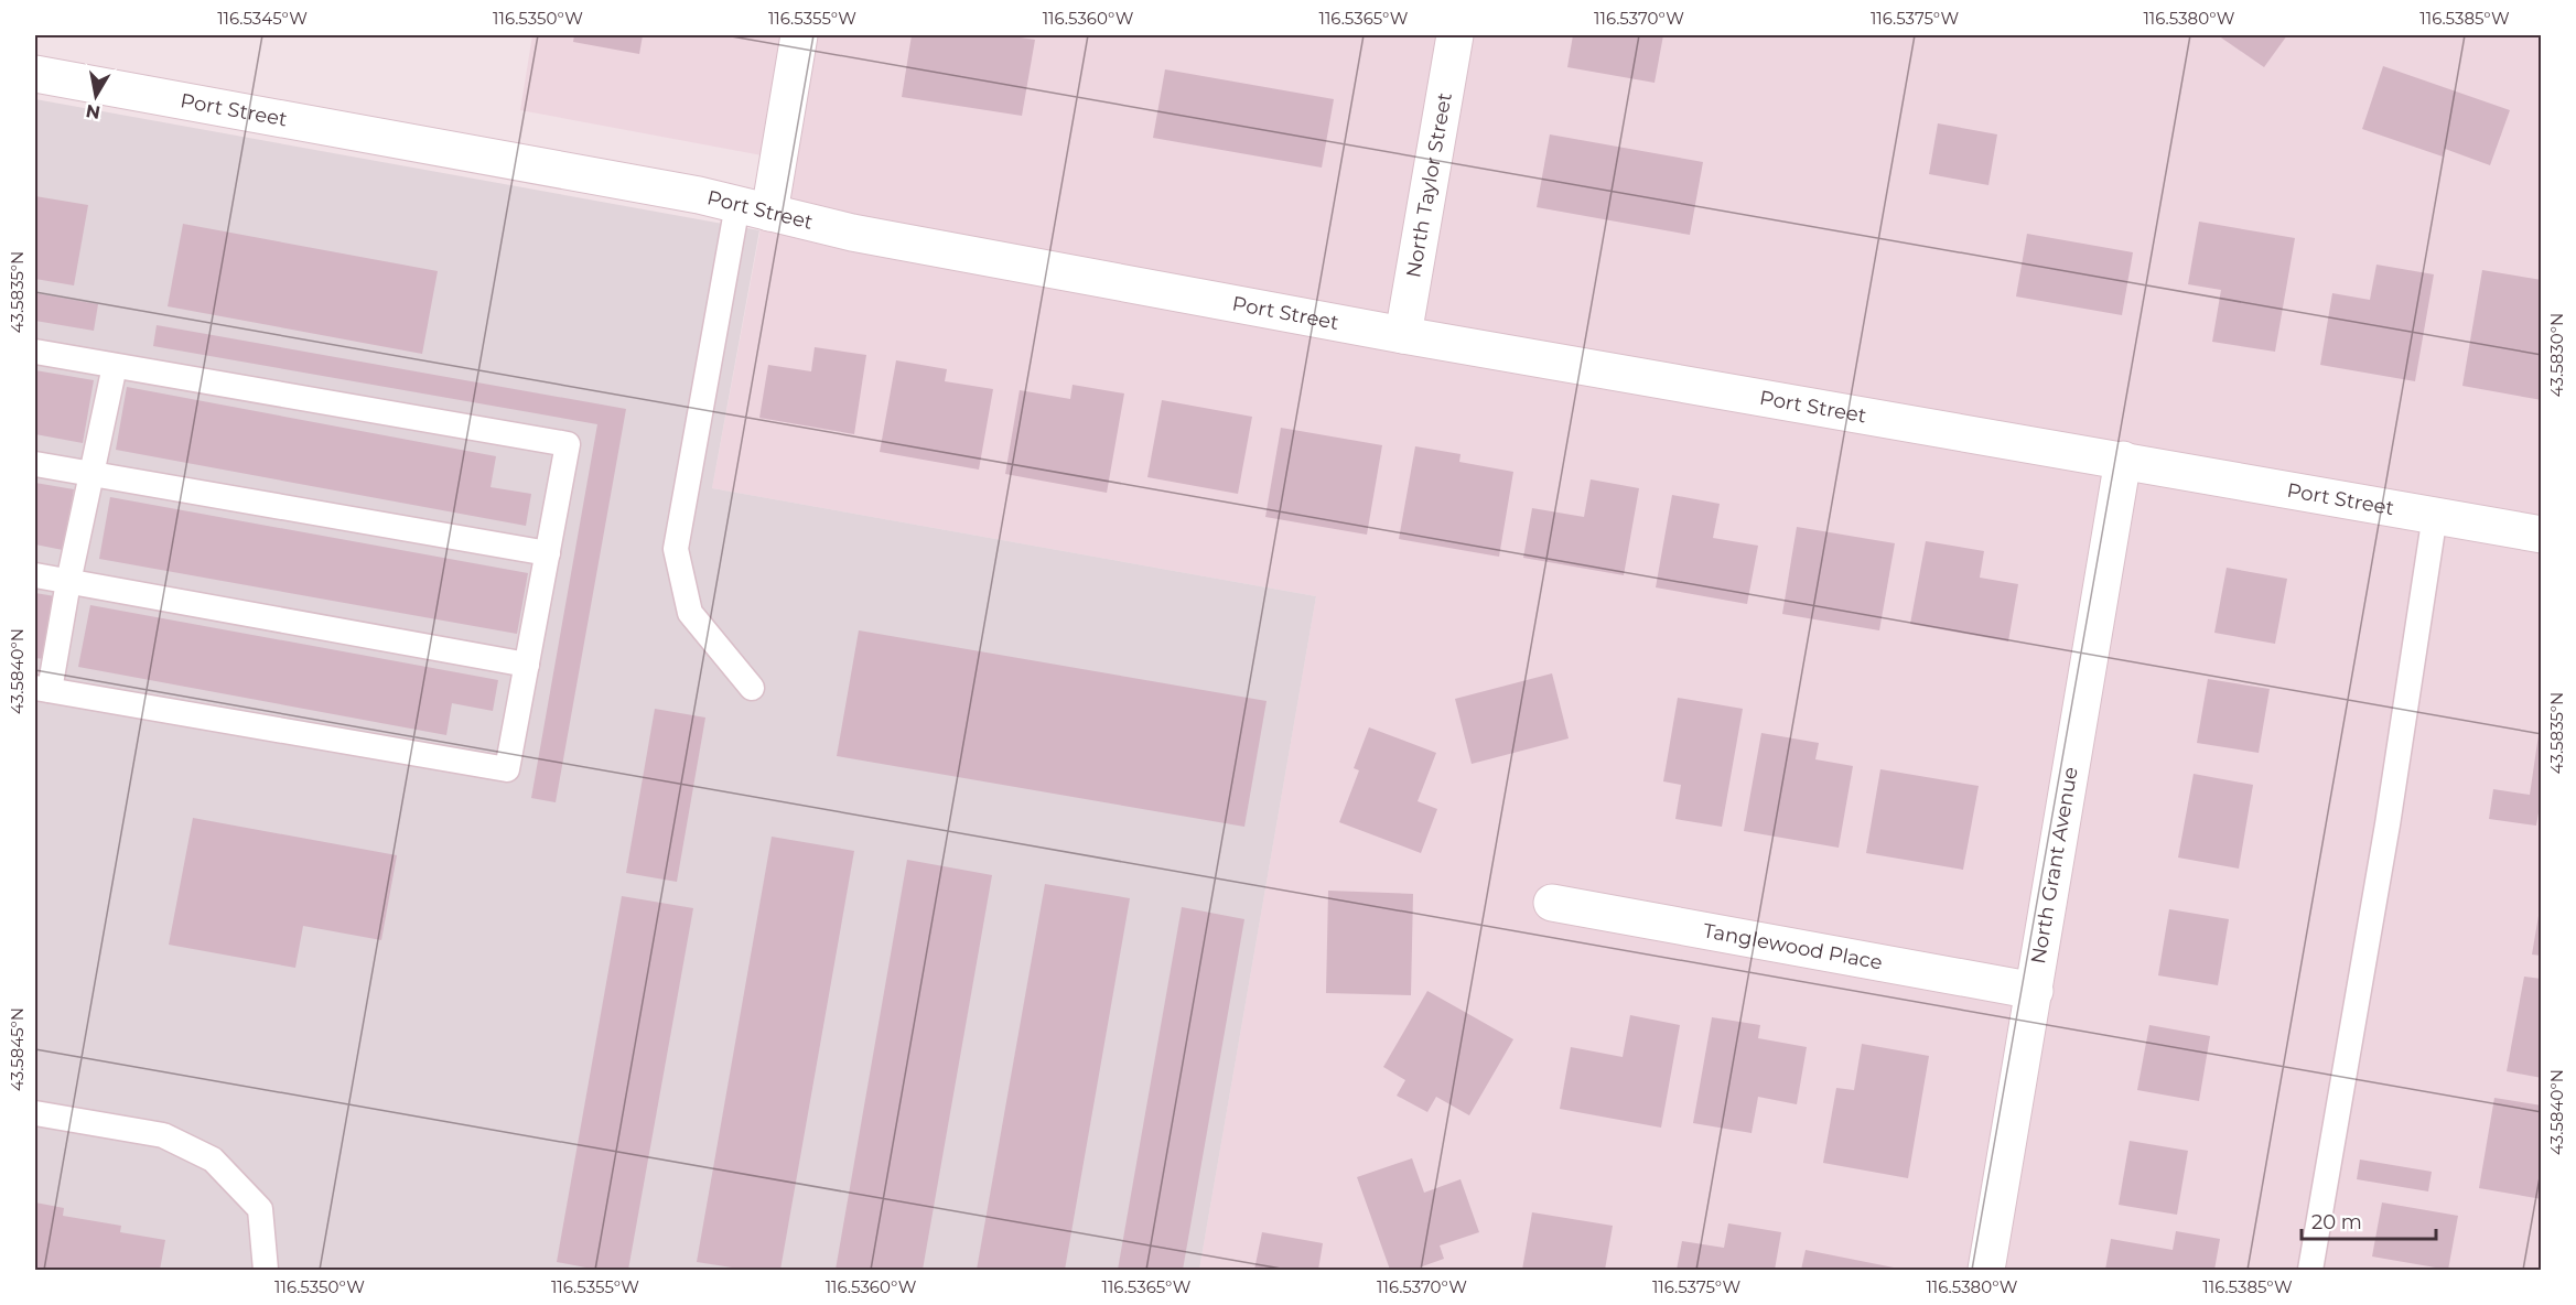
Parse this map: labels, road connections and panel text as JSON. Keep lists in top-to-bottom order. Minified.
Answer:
{"streets":{"street":["Port Street","North Taylor Street","North Grant Avenue","Tanglewood Place"]},"crossings":[["Port Street","North Taylor Street"],["Port Street","North Grant Avenue"],["North Grant Avenue","Tanglewood Place"]],"scale_bar":"20 m","north":"bottom","coordinates":["116.5345°W","116.5350°W","116.5355°W","116.5360°W","116.5365°W","116.5370°W","116.5375°W","116.5380°W","116.5385°W","43.5835°N","43.5830°N","43.5840°N","43.5845°N"]}
